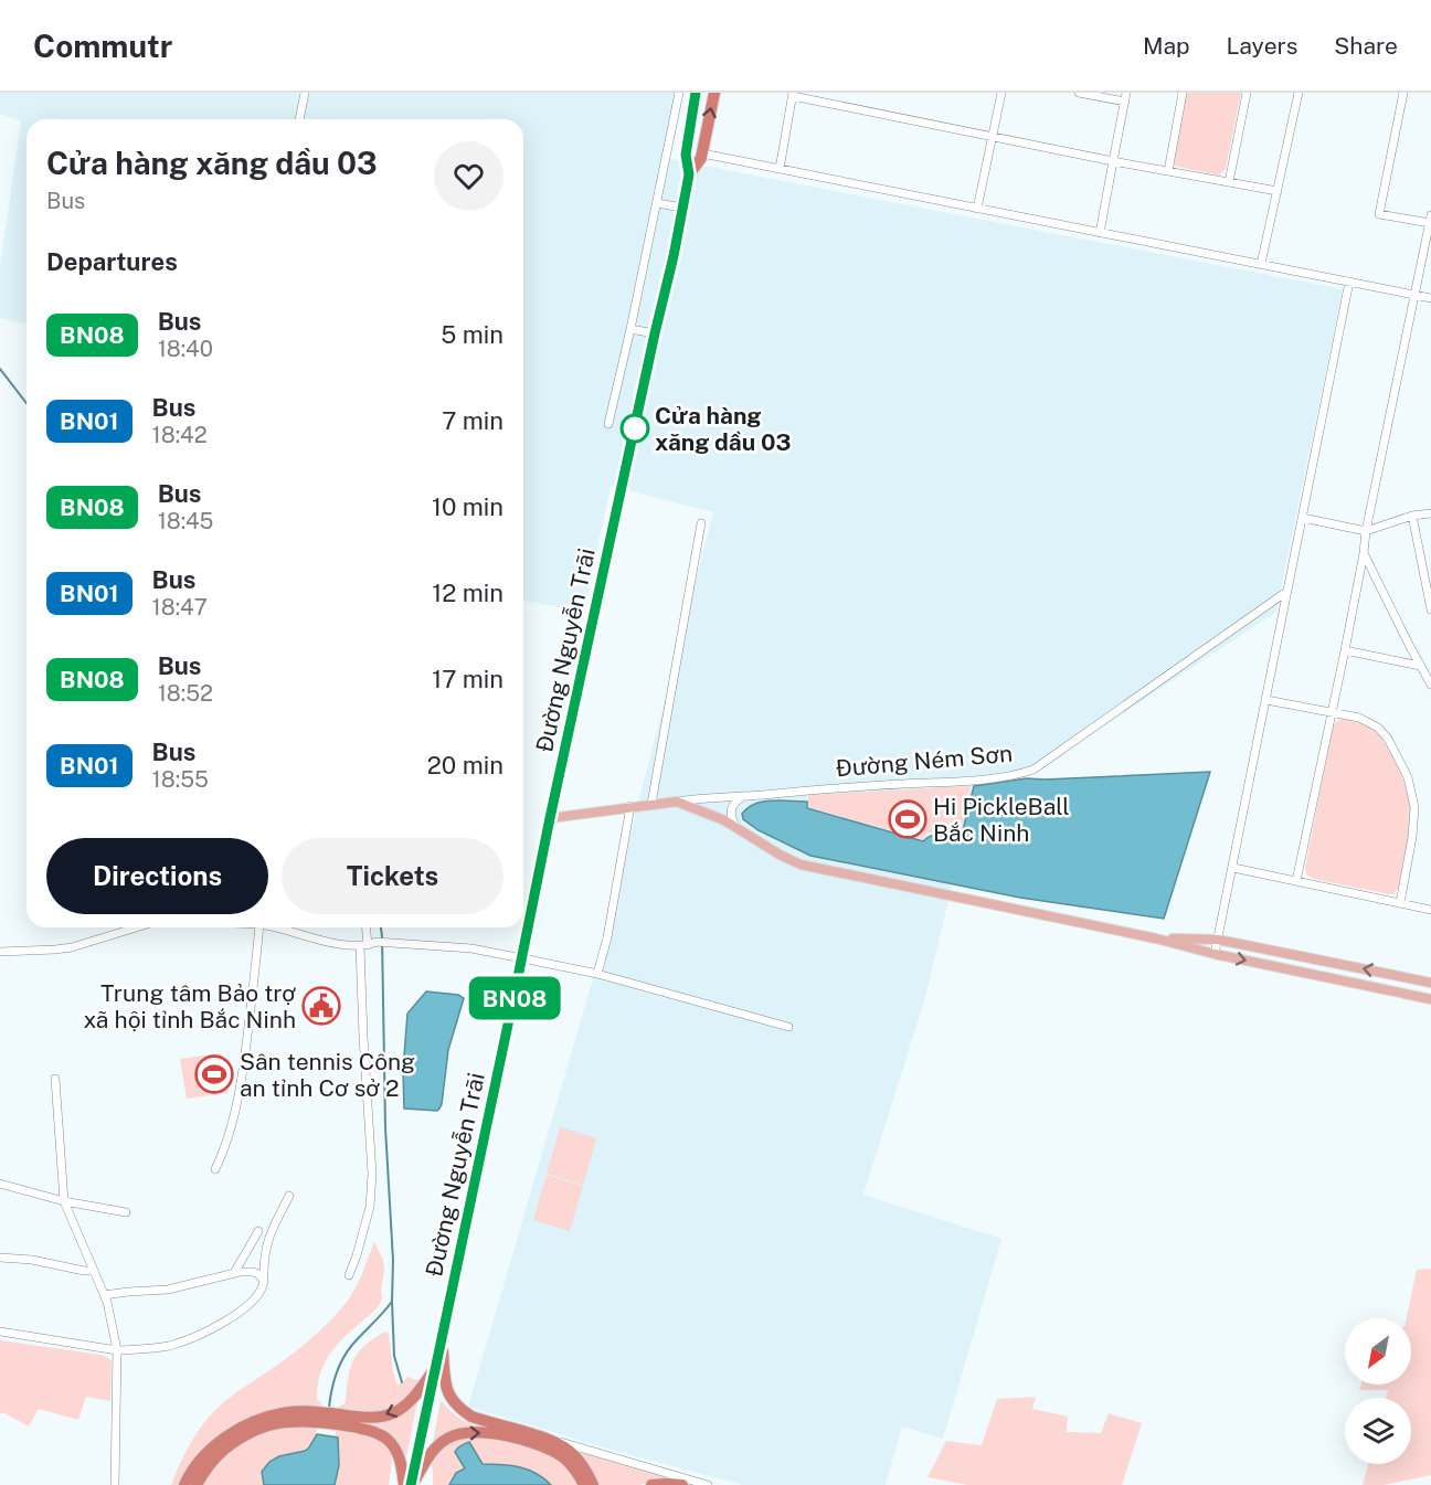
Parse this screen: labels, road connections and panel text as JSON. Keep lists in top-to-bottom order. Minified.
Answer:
{"streets":{"highway":["Đường Nguyễn Trãi"],"main road":["Đường Ném Sơn"]},"crossings":[["Đường Nguyễn Trãi","Đường Ném Sơn"]],"places":{"other":["Cửa hàng xăng dầu 03"],"sports":["Hi PickleBall Bắc Ninh","Sân tennis Công an tỉnh Cơ sở 2"],"public building":["Trung tâm Bảo trợ xã hội tỉnh Bắc Ninh"]},"lines":["bus line BN08"],"north":"bottom left","page":{"header":"Commutr","nav":["Map","Layers","Share"],"on_map":"BN08","heading":[["Cửa hàng xăng dầu 03","Bus"],"Departures"],"list":[{"mark":"BN08","name":"Bus","note":"18:40","value":"5 min"},{"mark":"BN01","name":"Bus","note":"18:42","value":"7 min"},{"mark":"BN08","name":"Bus","note":"18:45","value":"10 min"},{"mark":"BN01","name":"Bus","note":"18:47","value":"12 min"},{"mark":"BN08","name":"Bus","note":"18:52","value":"17 min"},{"mark":"BN01","name":"Bus","note":"18:55","value":"20 min"}],"buttons":["Directions","Tickets"]}}
